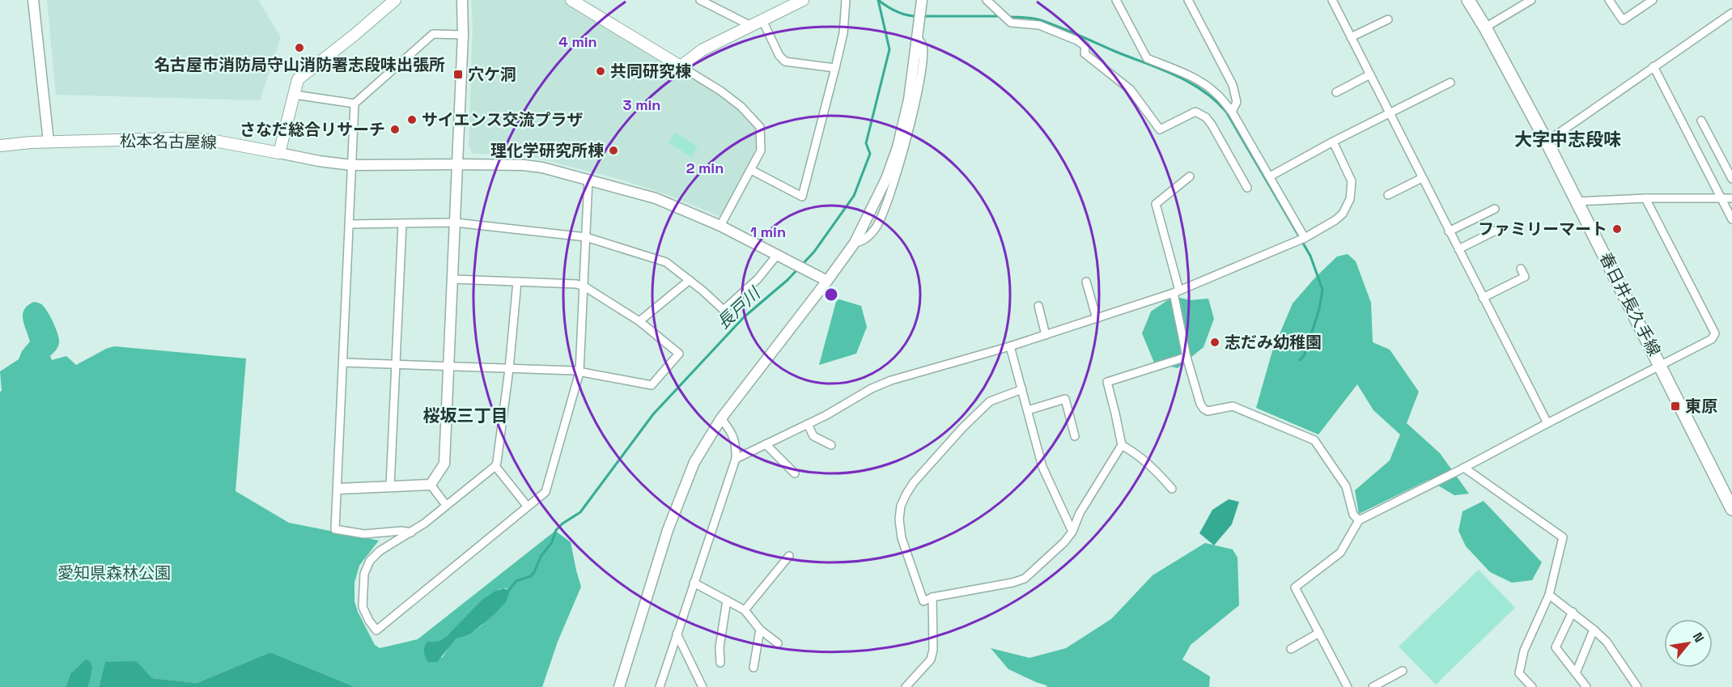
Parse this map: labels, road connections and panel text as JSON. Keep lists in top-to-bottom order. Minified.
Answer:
{"streets":{"main road":["松本名古屋線","春日井長久手線"]},"districts":["大字中志段味","桜坂三丁目"],"water":["長戸川"],"parks":["愛知県森林公園"],"places":{"other":["名古屋市消防局守山消防署志段味出張所","共同研究棟","サイエンス交流プラザ","さなだ総合リサーチ","理化学研究所棟","ファミリーマート","志だみ幼稚園"],"transit":["穴ケ洞","東原"]},"north":"top right","rings":["4 min","3 min","2 min","1 min"]}
